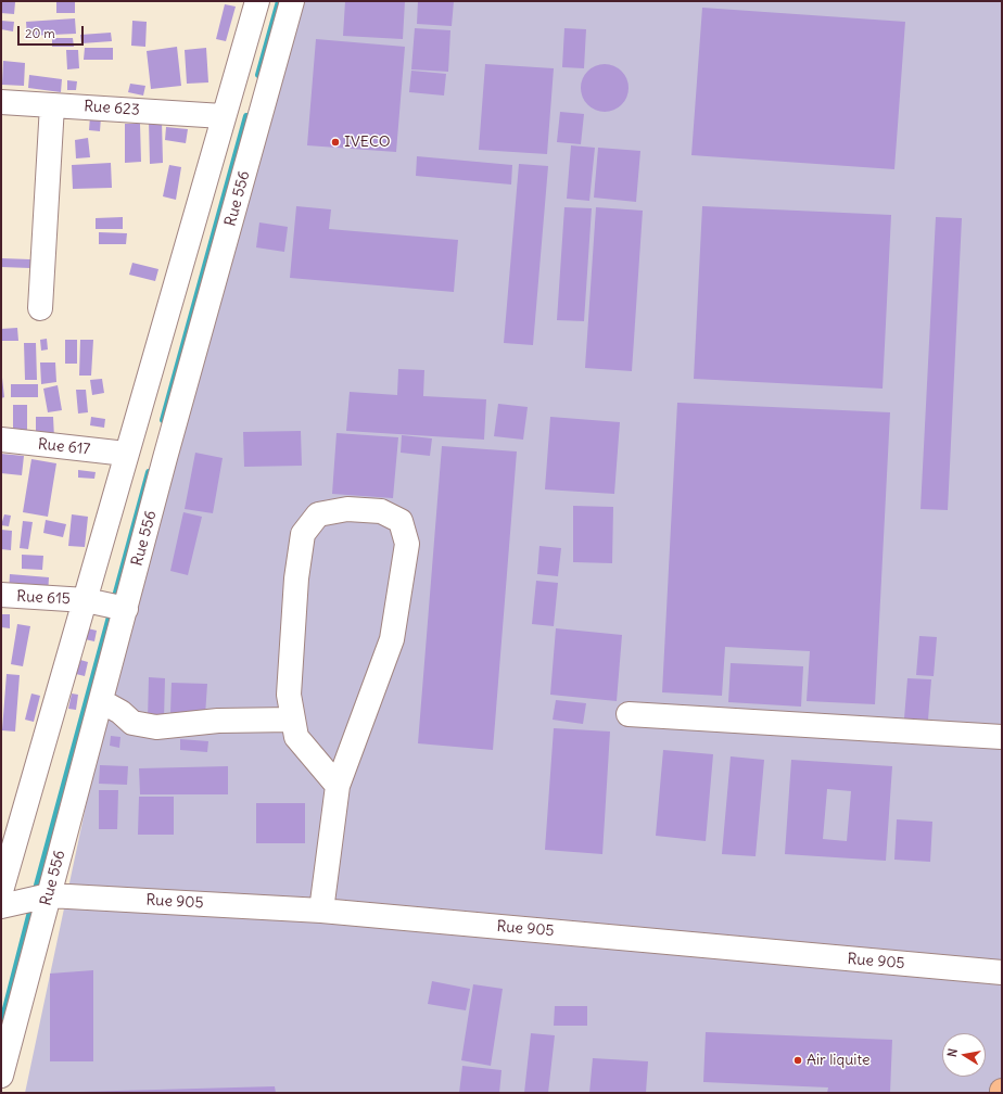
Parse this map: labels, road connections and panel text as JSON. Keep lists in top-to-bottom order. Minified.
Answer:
{"streets":{"street":["Rue 623","Rue 556","Rue 617","Rue 615","Rue 905"]},"crossings":[["Rue 556","Rue 615"],["Rue 556","Rue 905"]],"places":["IVECO","Air liquite"],"scale_bar":"20 m","north":"left"}
